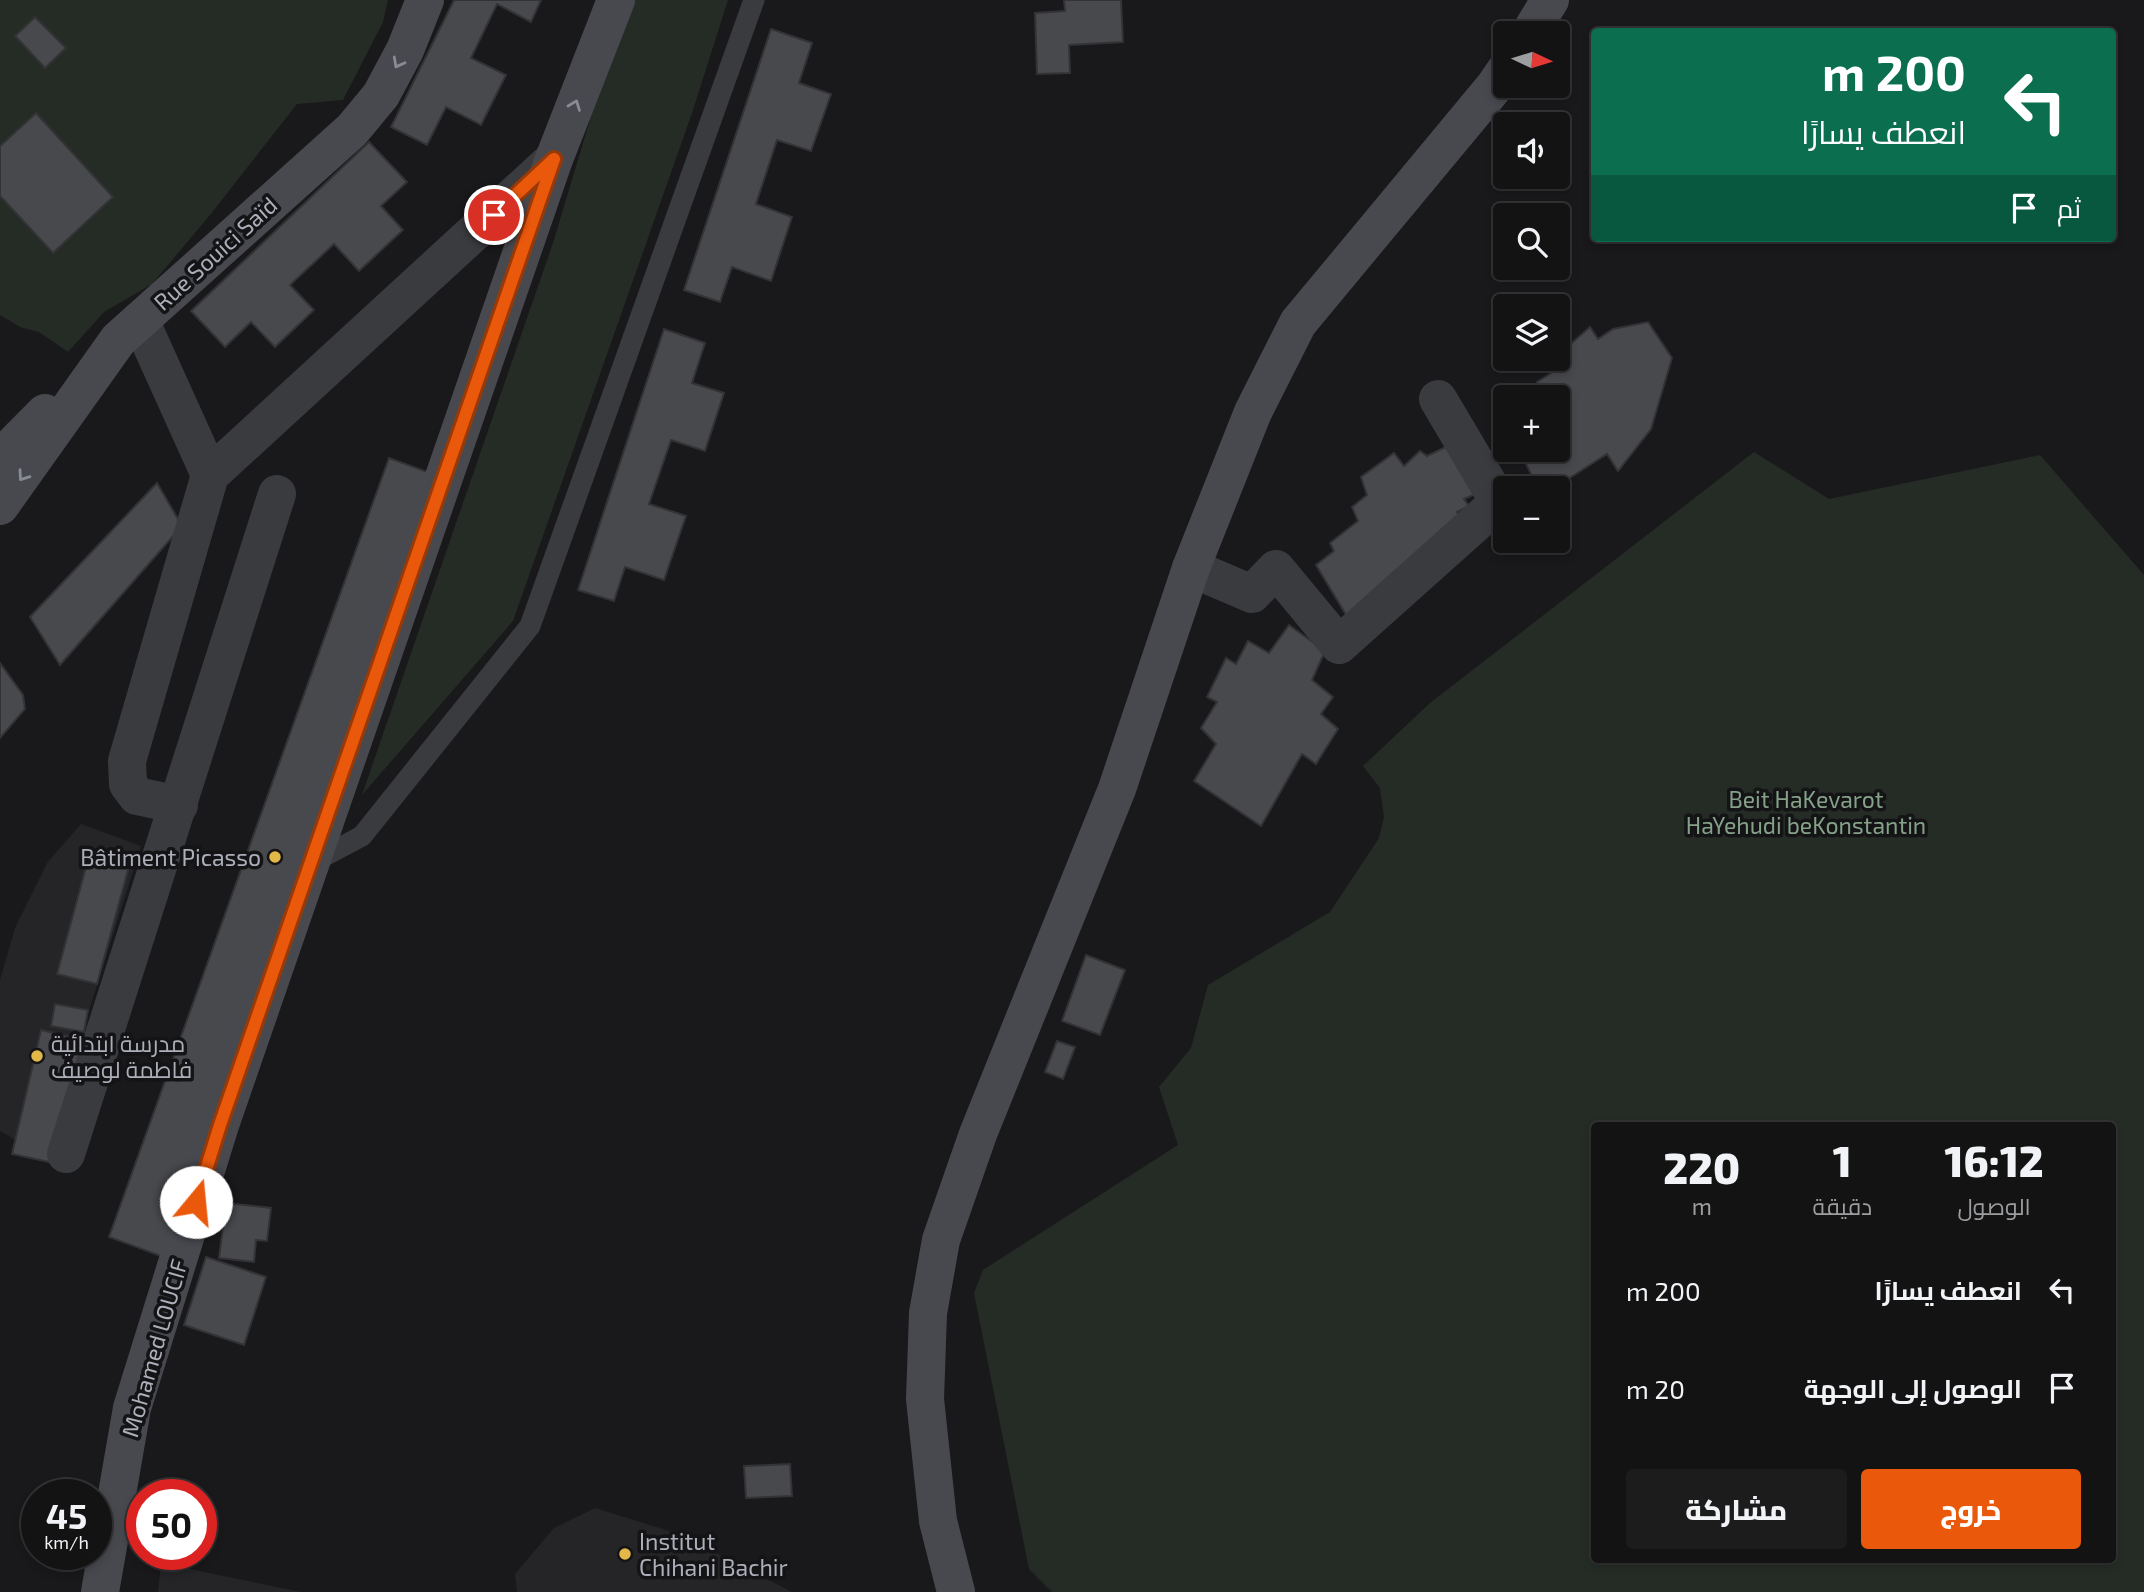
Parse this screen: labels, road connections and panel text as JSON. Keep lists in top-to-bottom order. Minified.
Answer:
{"streets":{"main road":["Rue Souici Saïd","Mohamed LOUCIF"]},"one_way":["Rue Souici Saïd"],"parks":["Beit HaKevarot HaYehudi beKonstantin"],"places":["Bâtiment Picasso","مدرسة ابتدائية فاطمة لوصيف","Institut Chihani Bachir"],"north":"right","page":{"map_buttons":["+","−"],"turn":["200 m","انعطف يسارًا"],"then":"ثم","eta":["16:12","الوصول","1","دقيقة","220","m"],"list":[{"name":"انعطف يسارًا","value":"200 m"},{"name":"الوصول إلى الوجهة","value":"20 m"}],"buttons":["خروج","مشاركة"],"speed":"45 km/h","limit":"50"}}
